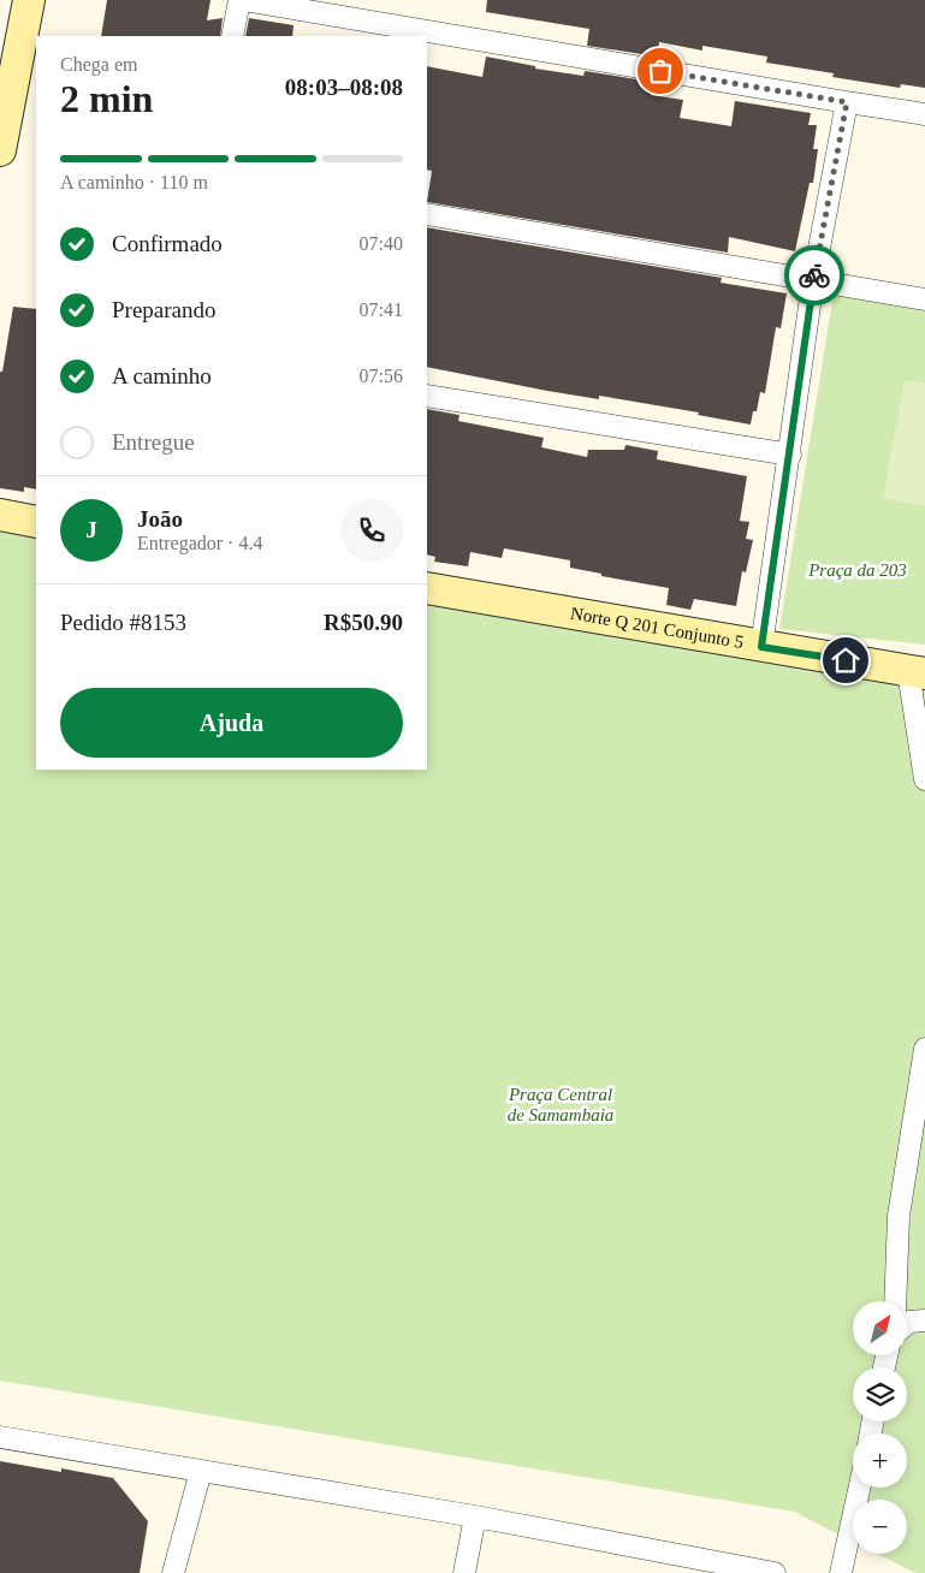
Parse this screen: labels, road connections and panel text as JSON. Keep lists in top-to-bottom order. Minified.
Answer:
{"streets":{"street":["Norte Q 201 Conjunto 5"]},"parks":["Praça da 203","Praça Central de Samambaia"],"north":"top right","page":{"heading":["2 min","Chega em","08:03–08:08"],"panel":["João","Entregador · 4.4","Pedido #8153","R$50.90"],"bar":"A caminho · 110 m","list":[["Confirmado","07:40"],["Preparando","07:41"],["A caminho","07:56"],"Entregue"],"round":"J","buttons":"Ajuda","map_buttons":["+","−"]}}
